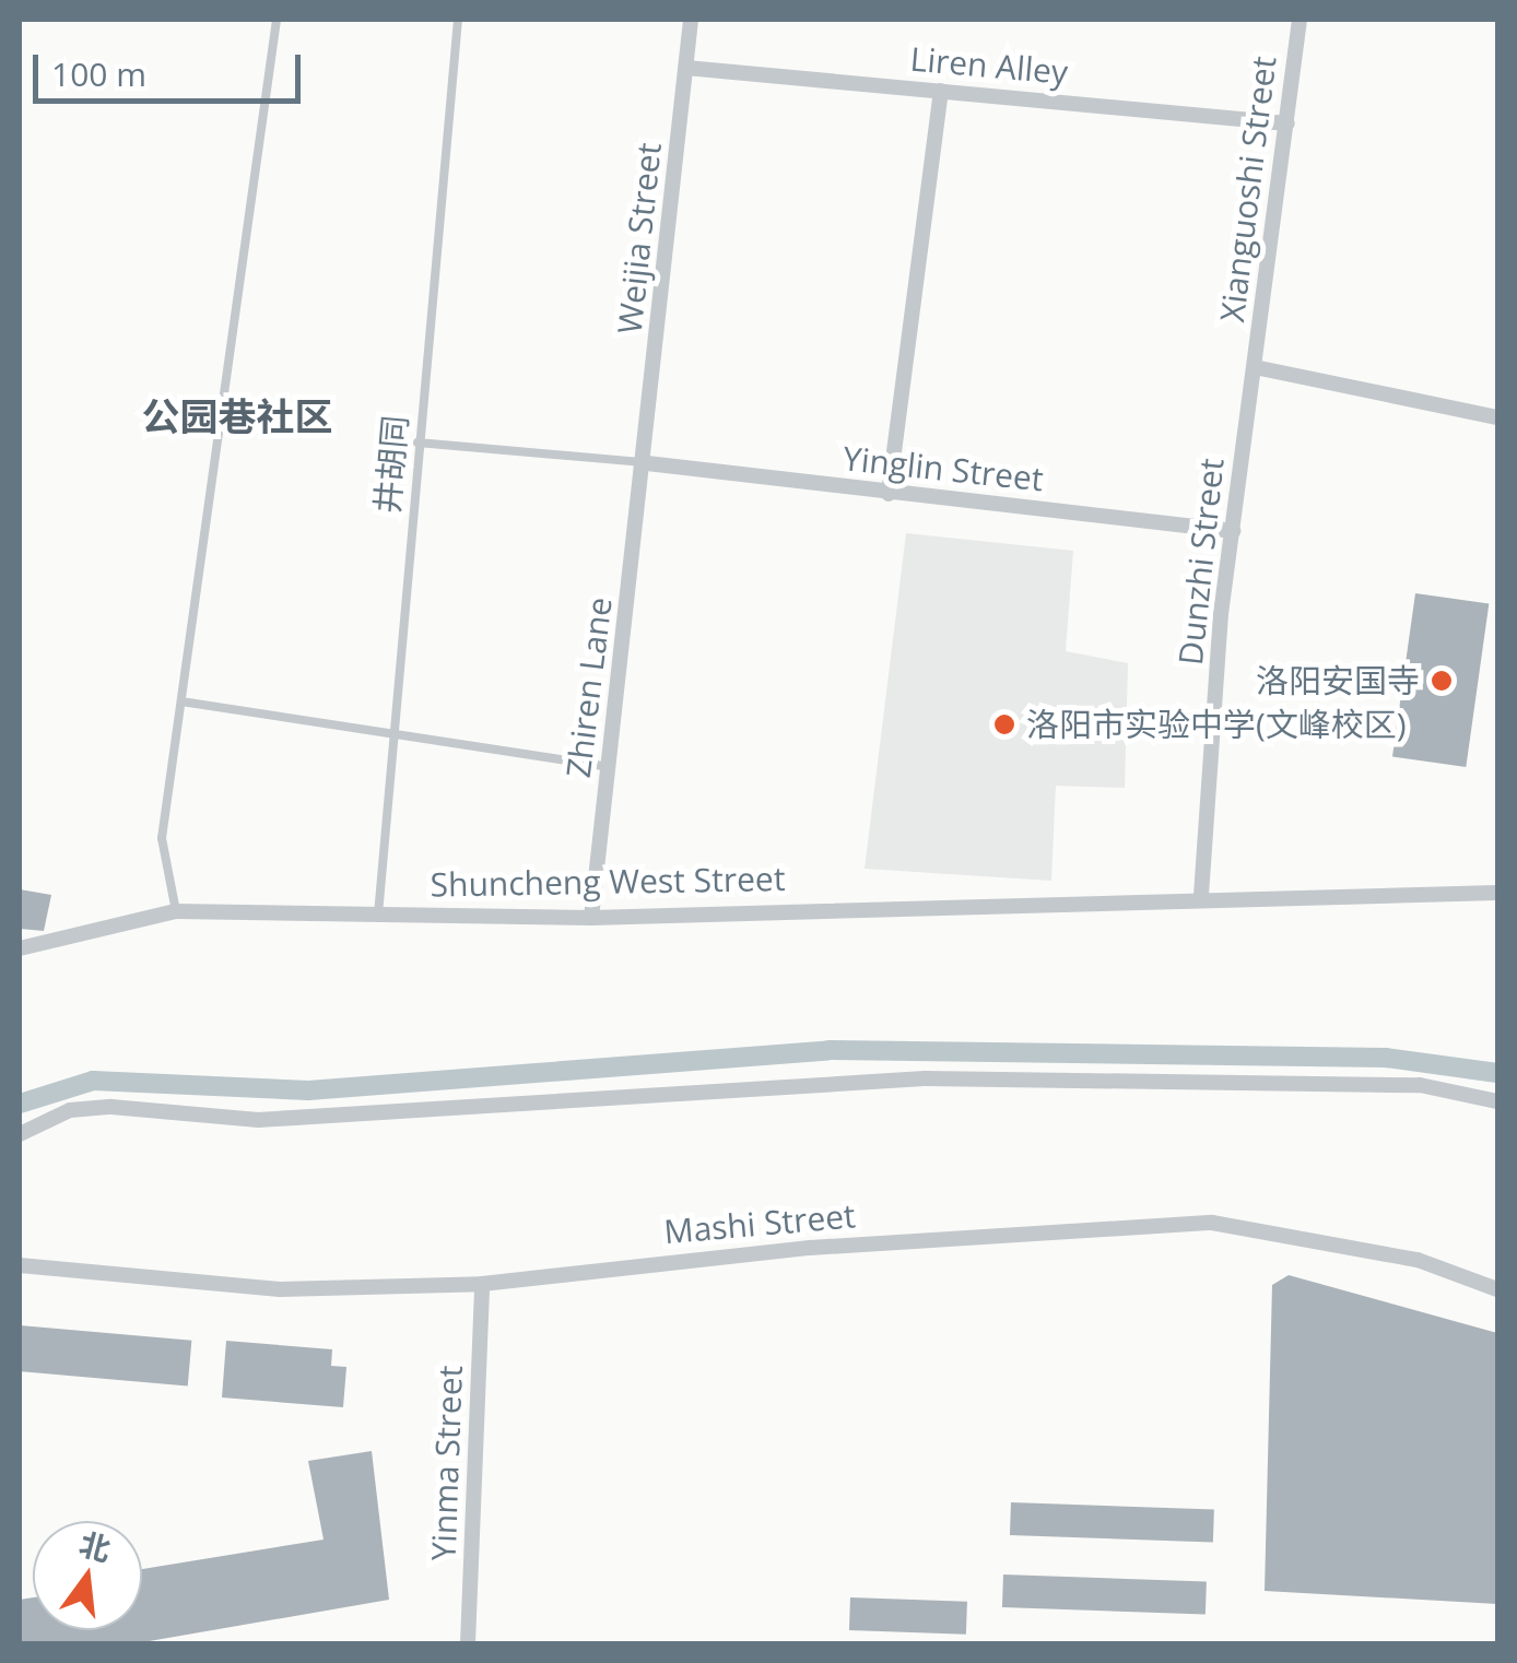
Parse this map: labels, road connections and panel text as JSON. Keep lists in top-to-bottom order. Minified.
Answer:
{"streets":{"street":["Liren Alley","Xianguoshi Street","Weijia Street","Yinglin Street","Dunzhi Street","Zhiren Lane","Shuncheng West Street","Mashi Street","Yinma Street"],"lane":["井胡同"]},"crossings":[["Liren Alley","Xianguoshi Street"],["Liren Alley","Weijia Street"],["Xianguoshi Street","Dunzhi Street"],["Weijia Street","Yinglin Street"],["Weijia Street","Zhiren Lane"],["井胡同","Shuncheng West Street"],["Yinglin Street","Dunzhi Street"],["Yinglin Street","Zhiren Lane"],["Dunzhi Street","Shuncheng West Street"],["Zhiren Lane","Shuncheng West Street"],["Mashi Street","Yinma Street"]],"districts":["公园巷社区"],"places":["洛阳安国寺","洛阳市实验中学(文峰校区)"],"scale_bar":"100 m","north":"top"}
